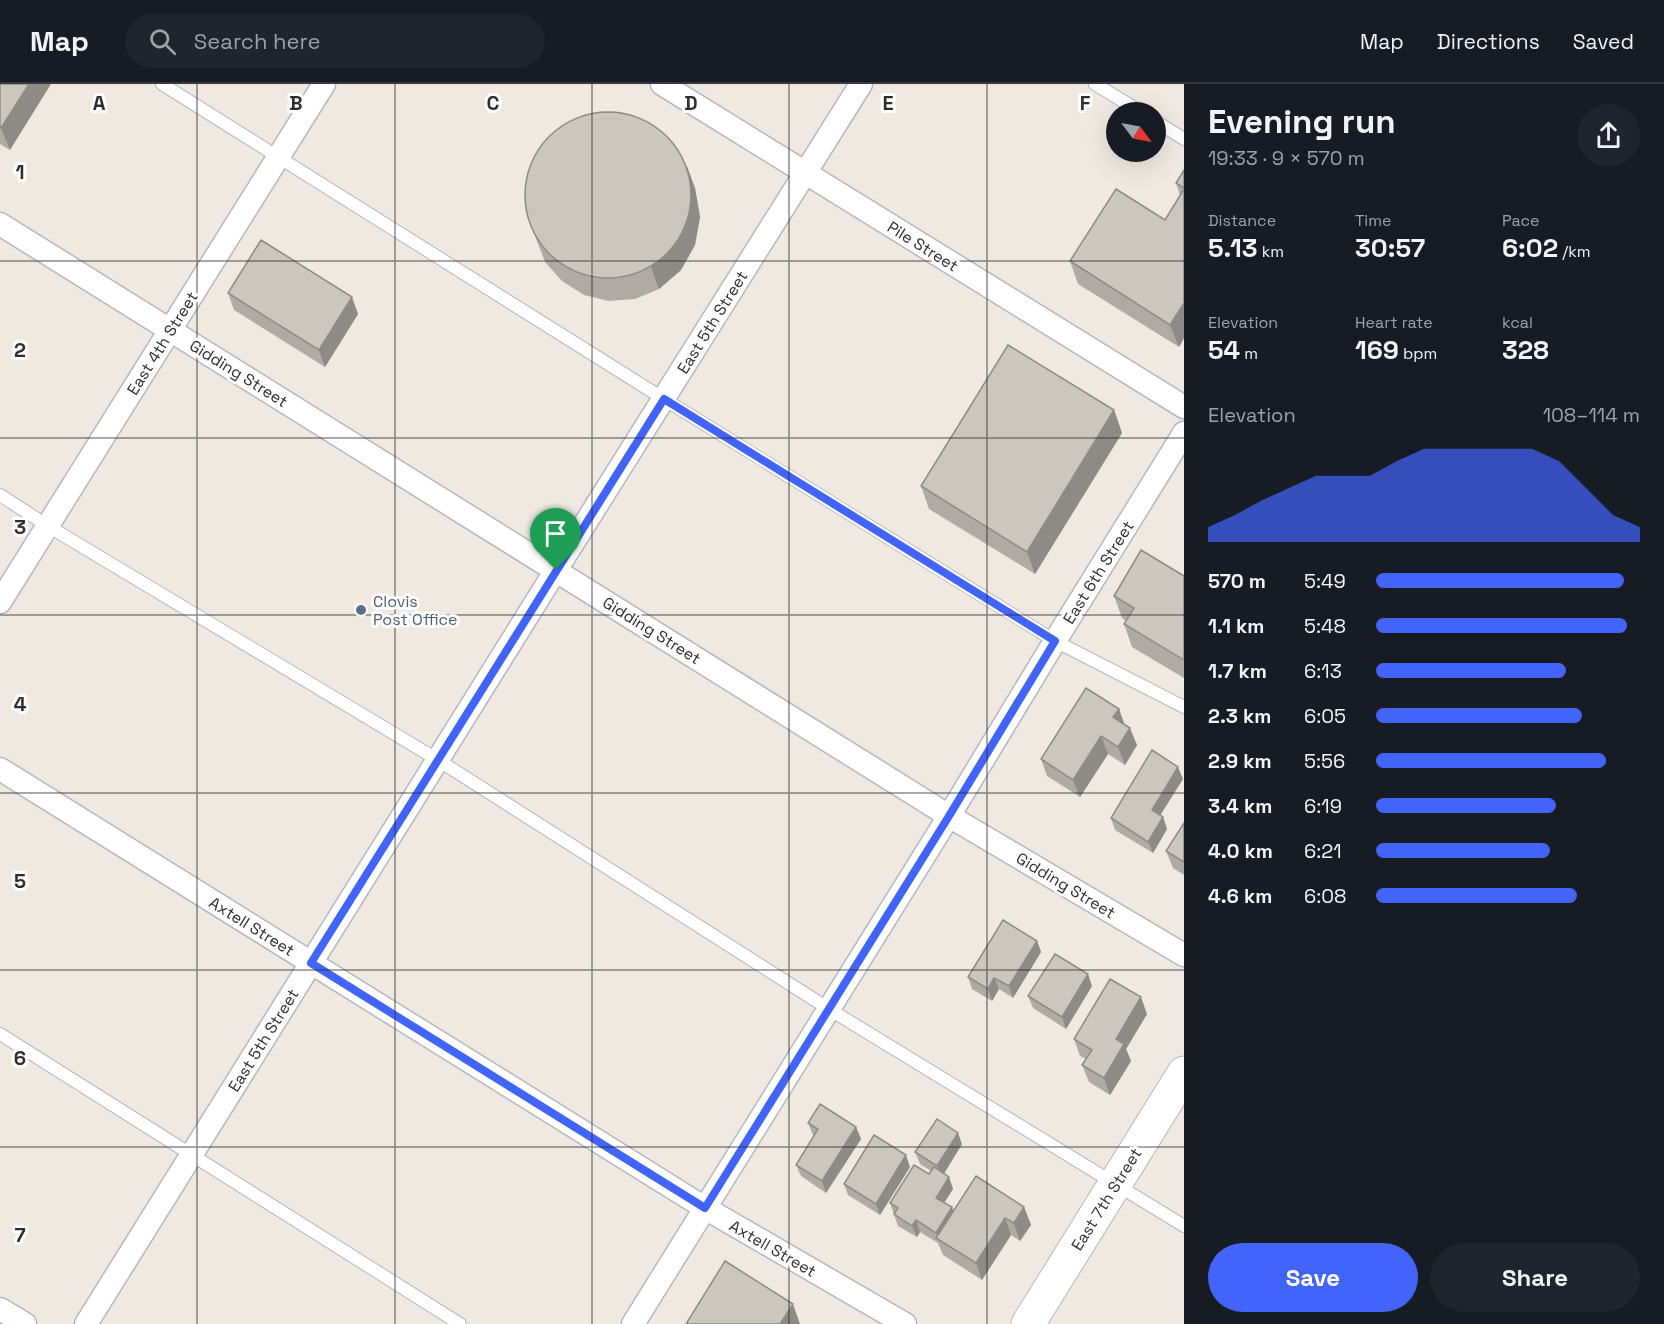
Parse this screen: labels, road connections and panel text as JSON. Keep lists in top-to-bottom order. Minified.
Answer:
{"streets":{"street":["Pile Street","East 5th Street","East 4th Street","Gidding Street","East 6th Street","Axtell Street","East 7th Street"]},"crossings":[["Pile Street","East 5th Street"],["East 5th Street","Gidding Street"],["East 5th Street","Axtell Street"],["East 4th Street","Gidding Street"],["Gidding Street","East 6th Street"],["East 6th Street","Axtell Street"]],"places":["Clovis Post Office"],"north":"bottom right","page":{"header":"Map","search":"Search here","nav":["Map","Directions","Saved"],"heading":["Evening run","19:33 · 9 × 570 m"],"stats":[["Distance","5.13 km"],["Time","30:57"],["Pace","6:02 /km"],["Elevation","54 m"],["Heart rate","169 bpm"],["kcal","328"]],"chart":["Elevation","108–114 m"],"list":[{"name":"570 m","note":"5:49"},{"name":"1.1 km","note":"5:48"},{"name":"1.7 km","note":"6:13"},{"name":"2.3 km","note":"6:05"},{"name":"2.9 km","note":"5:56"},{"name":"3.4 km","note":"6:19"},{"name":"4.0 km","note":"6:21"},{"name":"4.6 km","note":"6:08"}],"buttons":["Save","Share"]},"grid":{"columns":["A","B","C","D","E","F"],"rows":["1","2","3","4","5","6","7"]}}
